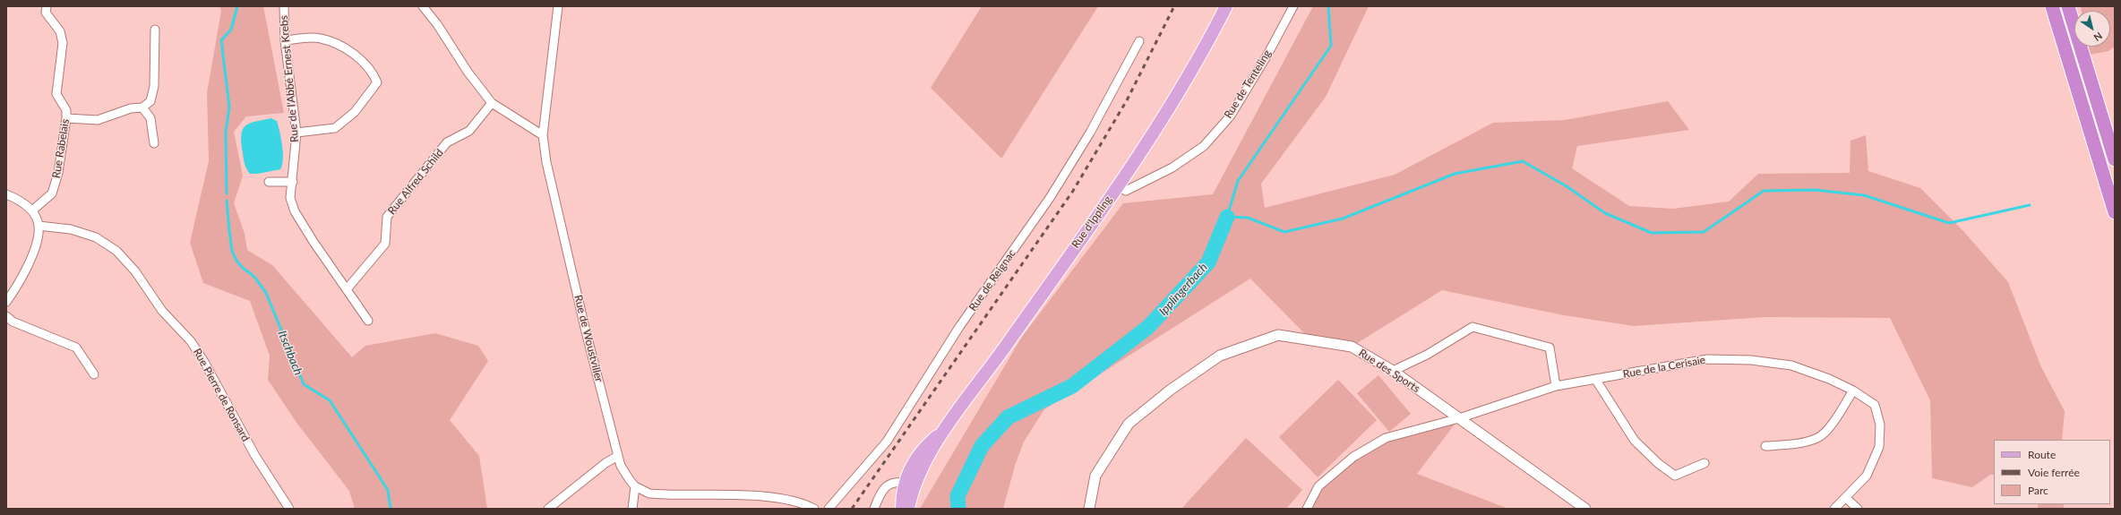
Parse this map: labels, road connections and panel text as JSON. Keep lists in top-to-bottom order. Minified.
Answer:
{"streets":{"main road":["Rue d'Ippling"],"street":["Rue de l'Abbé Ernest Krebs","Rue de Tenteling","Rue Rabelais","Rue Alfred Schild","Rue de Reignac","Rue de Woustviller","Rue de la Cerisaie","Rue des Sports","Rue Pierre de Ronsard"]},"crossings":[["Rue de l'Abbé Ernest Krebs","Rue Alfred Schild"],["Rue de Tenteling","Rue d'Ippling"],["Rue de la Cerisaie","Rue des Sports"]],"water":["Ipplingerbach","Itschbach"],"legend":["Route","Voie ferrée","Parc"],"north":"bottom right"}
